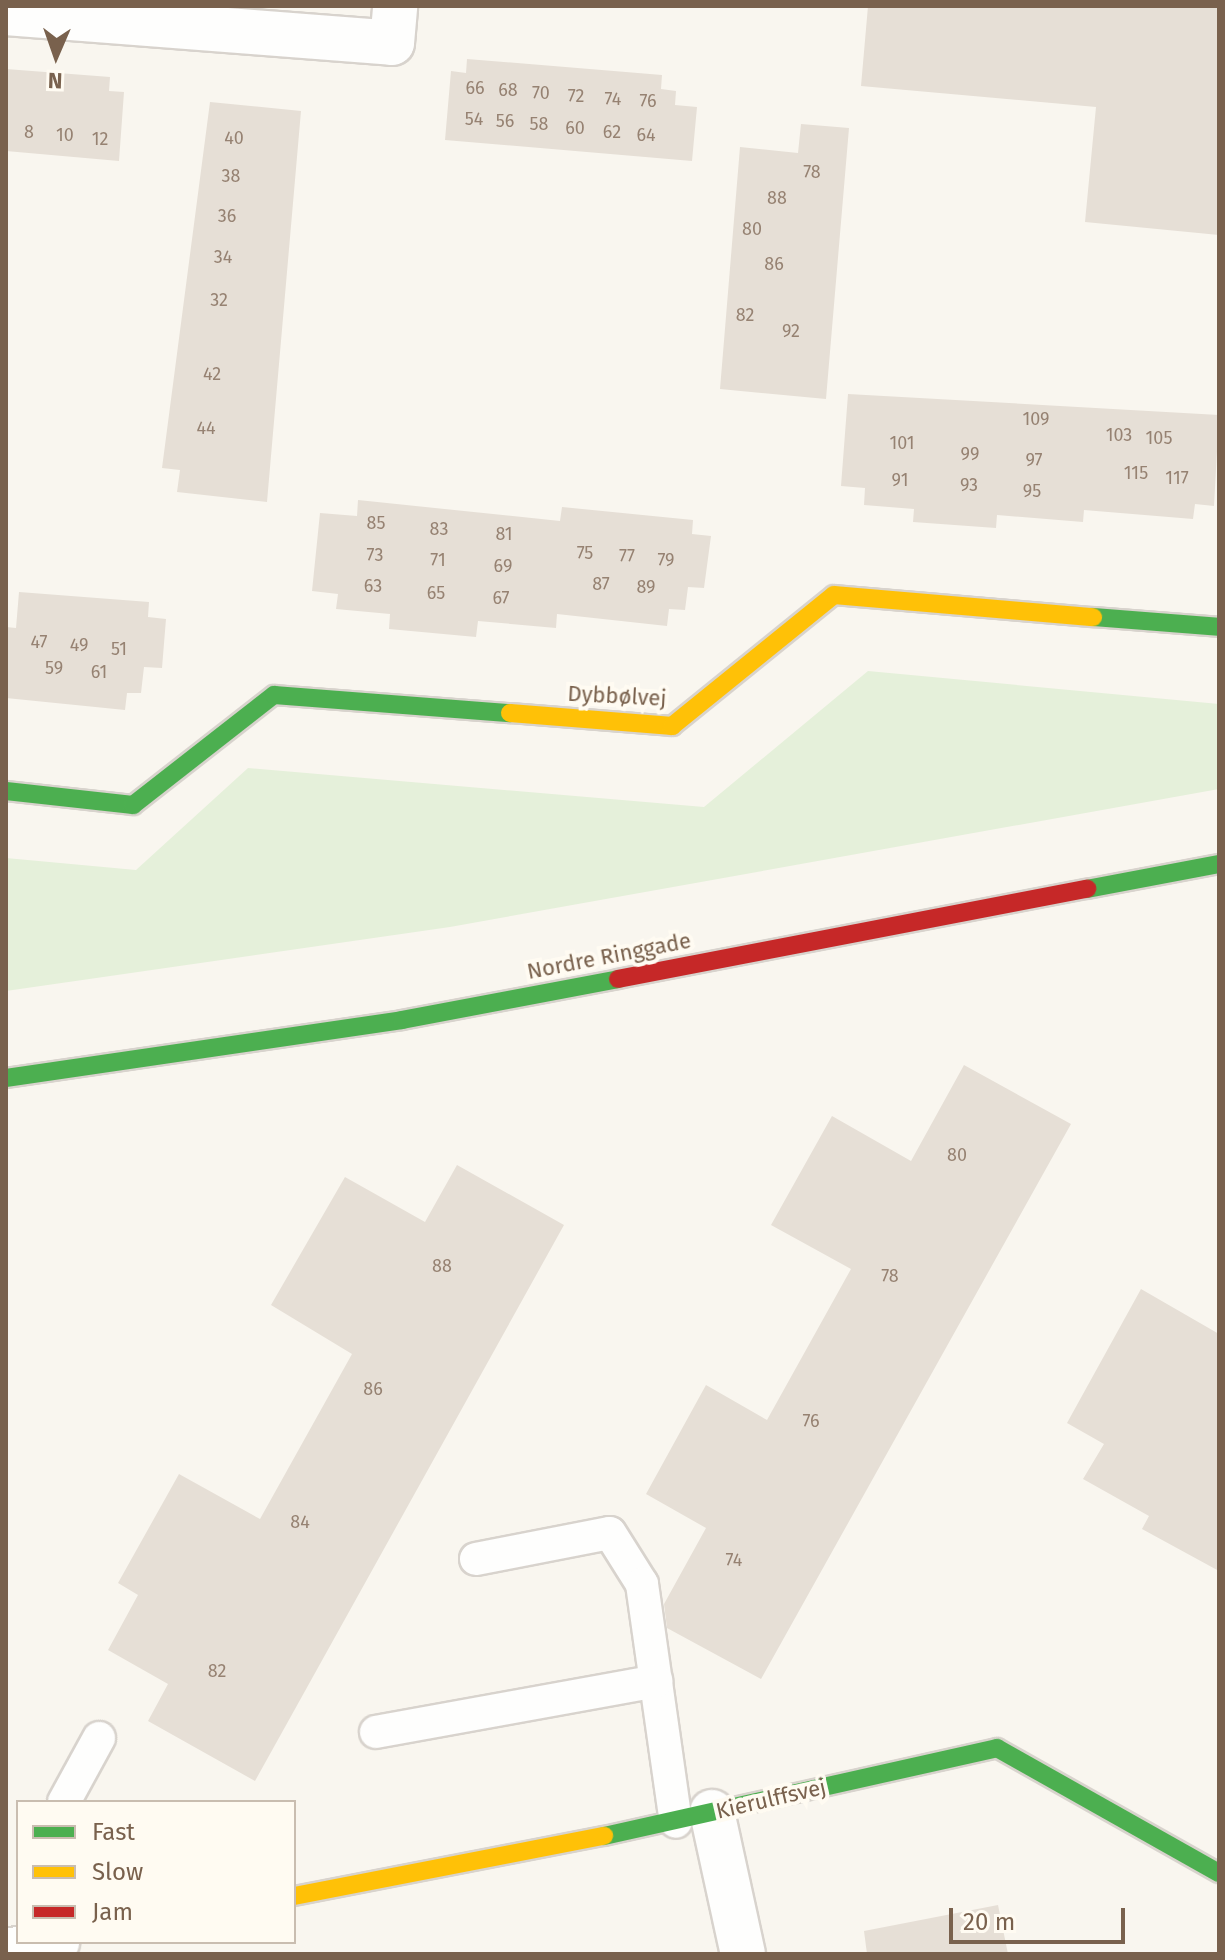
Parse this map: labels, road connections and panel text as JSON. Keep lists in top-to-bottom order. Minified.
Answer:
{"streets":{"street":["Dybbølvej","Nordre Ringgade","Kierulffsvej"]},"house_numbers":["66","68","70","72","74","76","54","56","58","60","8","62","10","64","40","12","78","38","88","36","80","34","86","32","82","92","42","109","44","103","105","101","99","97","115","117","91","93","95","85","83","81","75","73","77","71","79","69","87","63","89","65","67","47","49","51","59","61","80","88","78","86","76","84","74","82"],"legend":["Fast","Slow","Jam"],"scale_bar":"20 m","north":"bottom"}
